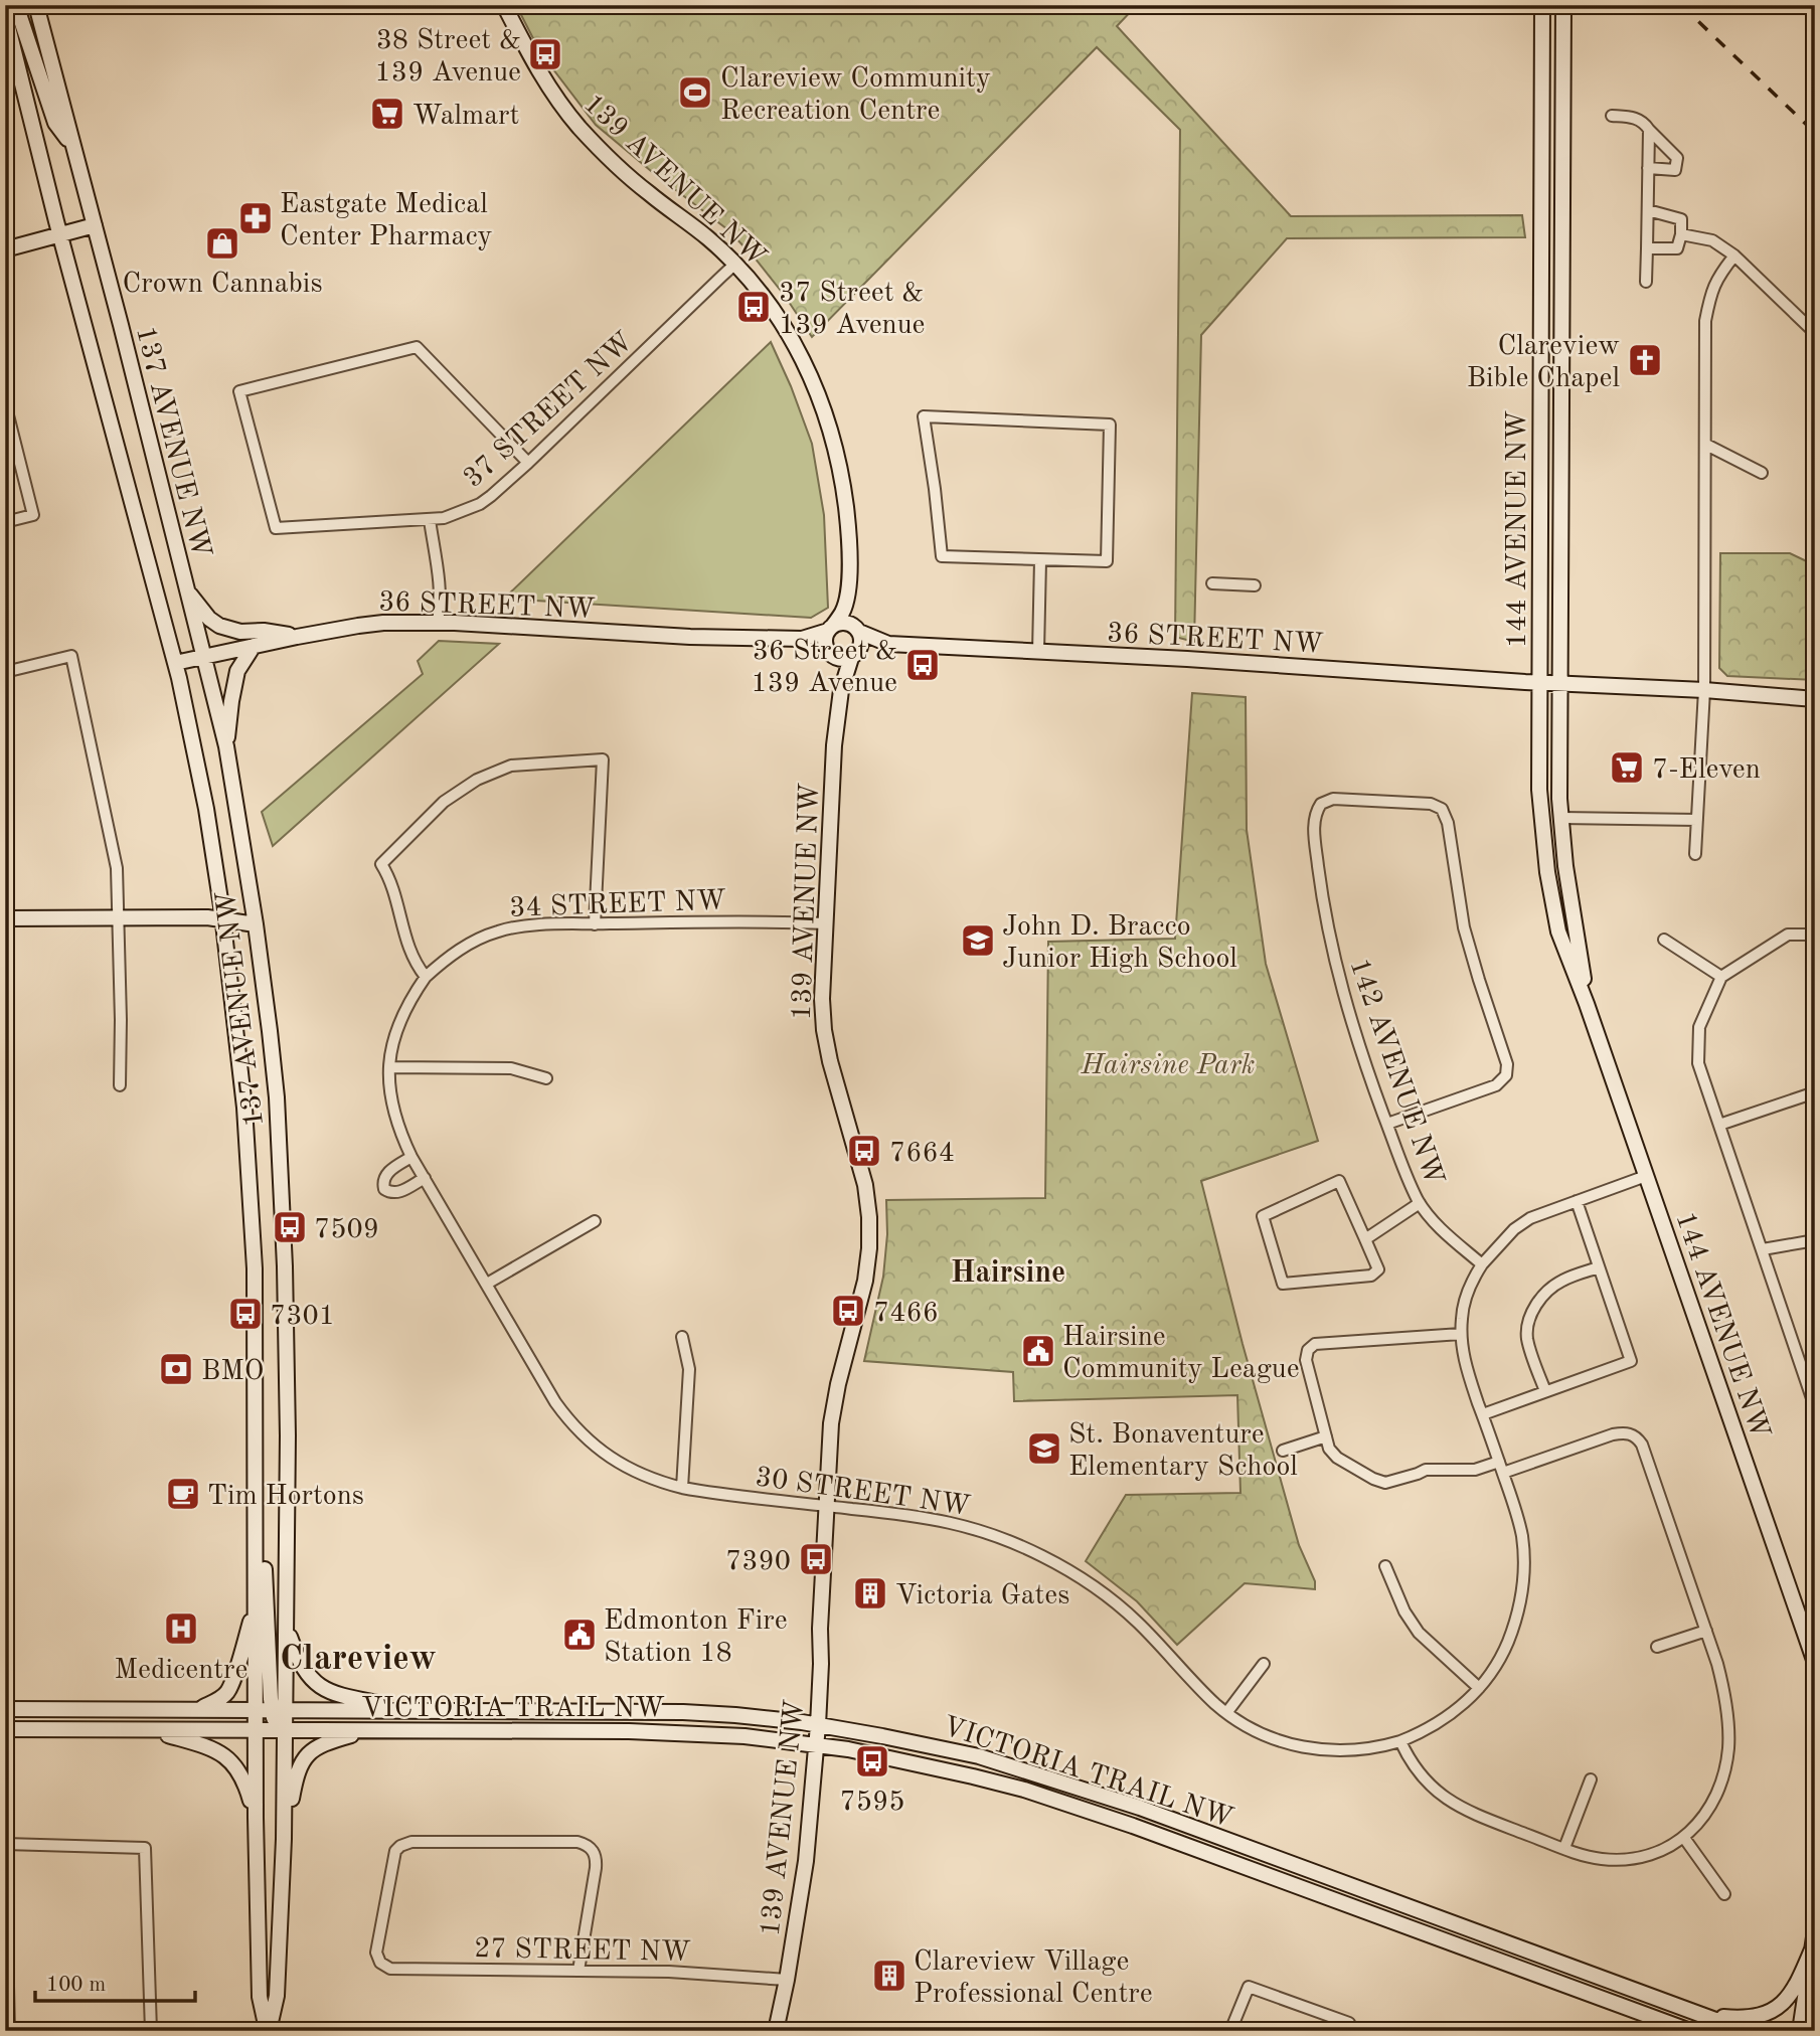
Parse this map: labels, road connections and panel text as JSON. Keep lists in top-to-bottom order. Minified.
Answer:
{"streets":{"main road":["139 AVENUE NW","137 AVENUE NW","144 AVENUE NW","36 STREET NW","VICTORIA TRAIL NW"],"street":["37 STREET NW","34 STREET NW","142 AVENUE NW","30 STREET NW","27 STREET NW"]},"crossings":[["139 AVENUE NW","37 STREET NW"],["139 AVENUE NW","36 STREET NW"],["139 AVENUE NW","34 STREET NW"],["139 AVENUE NW","30 STREET NW"],["139 AVENUE NW","VICTORIA TRAIL NW"],["139 AVENUE NW","27 STREET NW"],["137 AVENUE NW","36 STREET NW"],["137 AVENUE NW","VICTORIA TRAIL NW"],["144 AVENUE NW","36 STREET NW"],["34 STREET NW","30 STREET NW"]],"districts":["Hairsine","Clareview"],"parks":["Hairsine Park"],"places":{"bus stop":["38 Street & 139 Avenue","37 Street & 139 Avenue","36 Street & 139 Avenue","7664","7509","7466","7301","7390","7595"],"sports":["Clareview Community Recreation Centre"],"supermarket":["Walmart","7-Eleven"],"pharmacy":["Eastgate Medical Center Pharmacy"],"shop":["Crown Cannabis"],"church":["Clareview Bible Chapel"],"school or university":["John D. Bracco Junior High School","St. Bonaventure Elementary School"],"public building":["Hairsine Community League","Edmonton Fire Station 18"],"bank":["BMO"],"cafe":["Tim Hortons"],"building":["Victoria Gates","Clareview Village Professional Centre"],"hospital":["Medicentre"]},"scale_bar":"100 m"}
